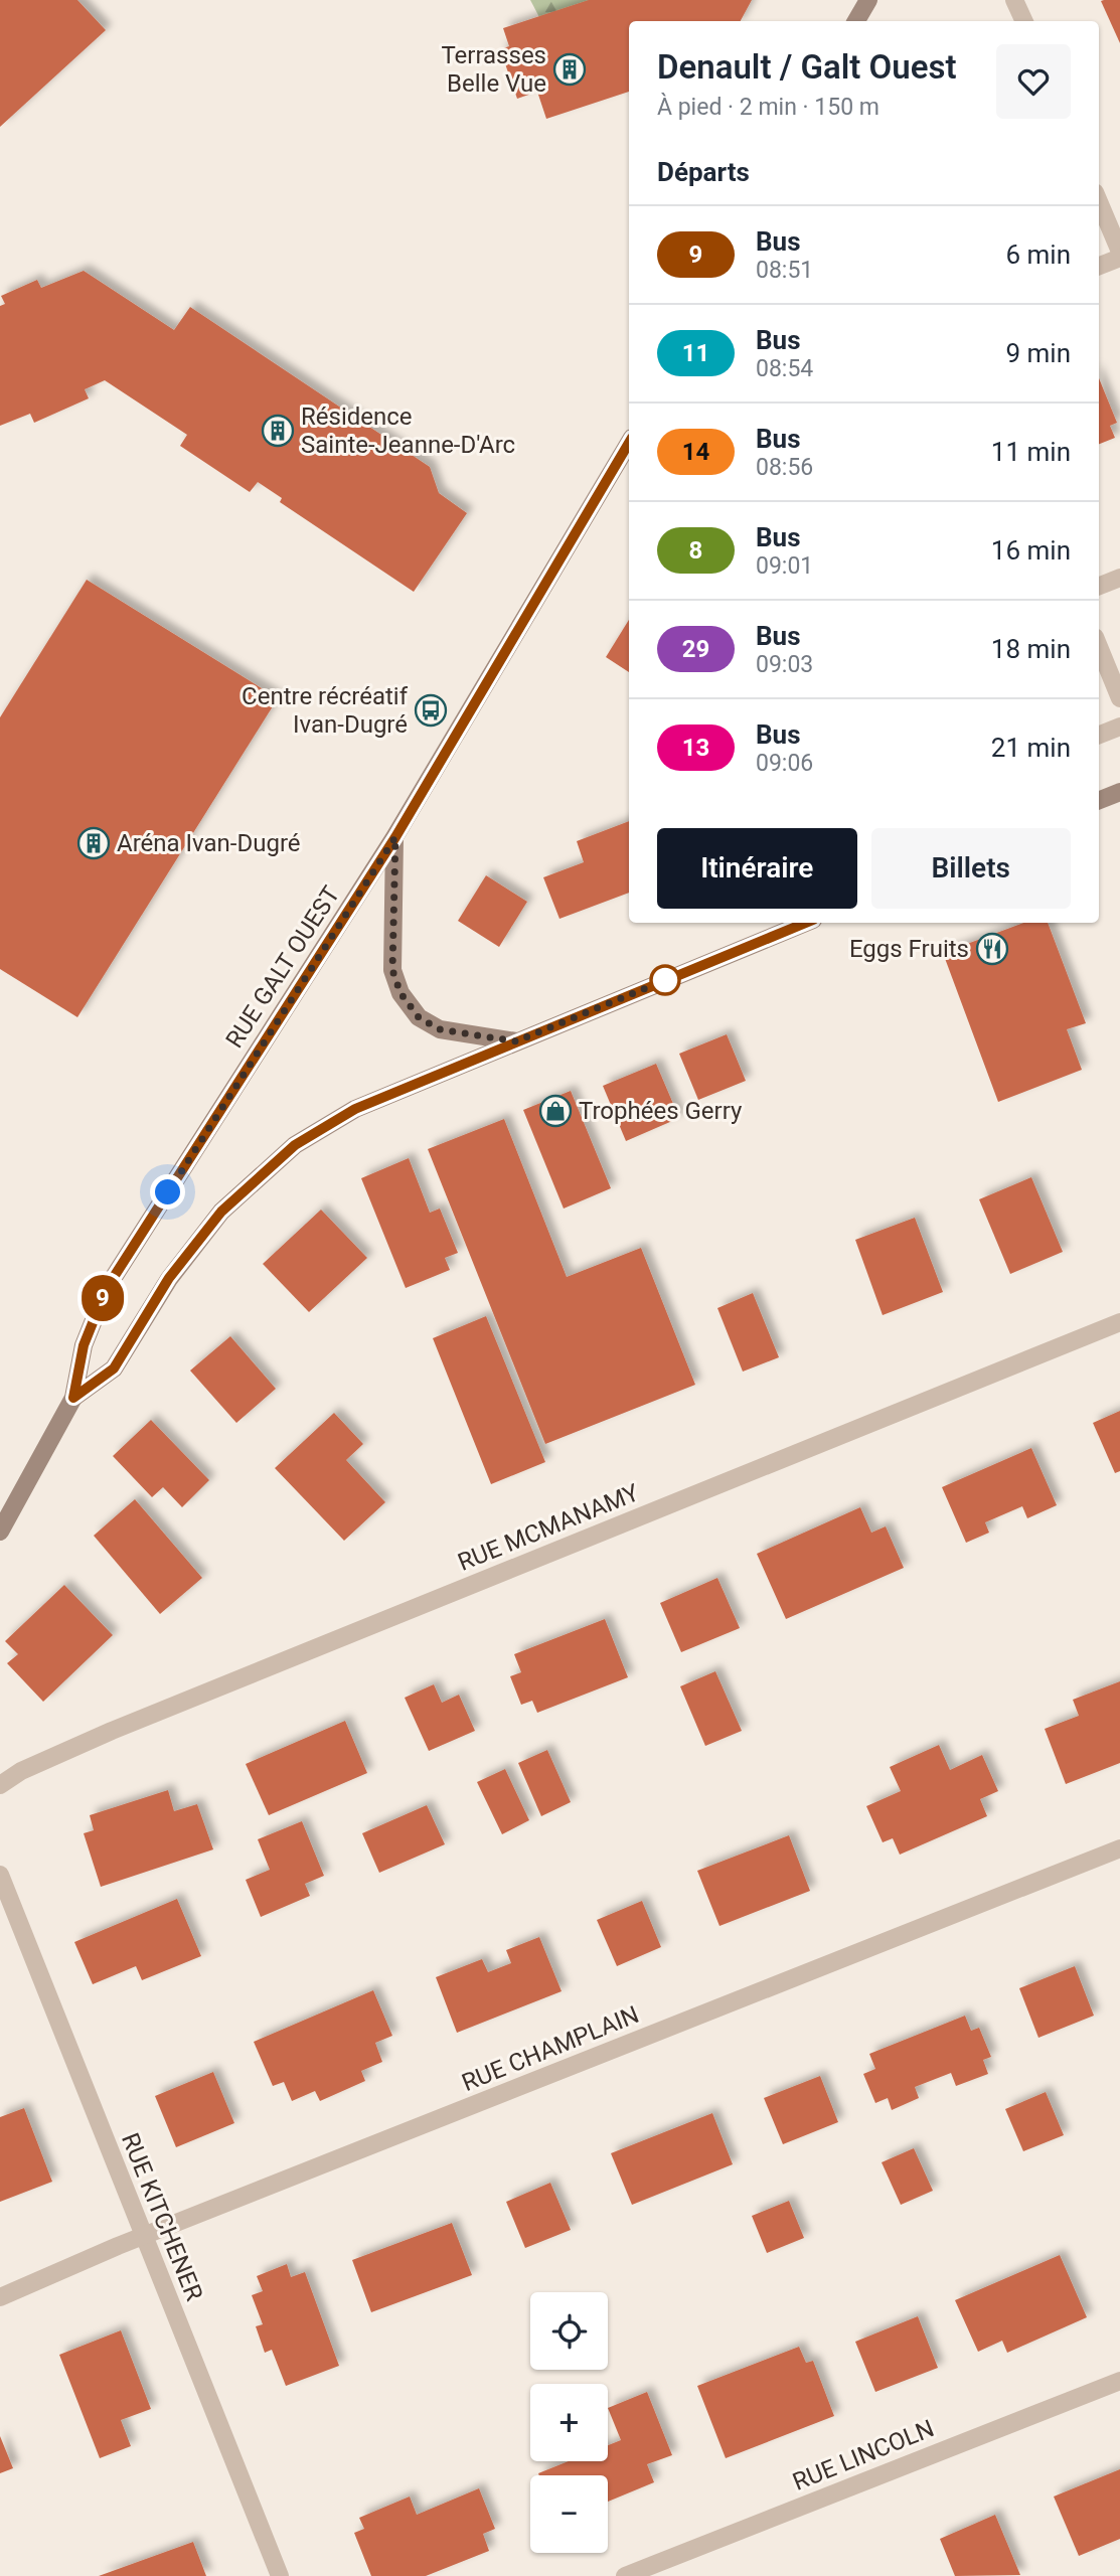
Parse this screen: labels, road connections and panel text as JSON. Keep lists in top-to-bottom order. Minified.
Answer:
{"streets":{"main road":["RUE GALT OUEST"],"street":["RUE MCMANAMY","RUE CHAMPLAIN","RUE KITCHENER","RUE LINCOLN"]},"crossings":[["RUE CHAMPLAIN","RUE KITCHENER"]],"places":{"building":["Terrasses Belle Vue","Résidence Sainte-Jeanne-D'Arc","Aréna Ivan-Dugré"],"bus stop":["Centre récréatif Ivan-Dugré"],"restaurant":["Eggs Fruits"],"shop":["Trophées Gerry"]},"lines":["bus line 9"],"page":{"on_map":"9","heading":[["Denault / Galt Ouest","À pied · 2 min · 150 m"],"Départs"],"list":[{"mark":"9","name":"Bus","note":"08:51","value":"6 min"},{"mark":"11","name":"Bus","note":"08:54","value":"9 min"},{"mark":"14","name":"Bus","note":"08:56","value":"11 min"},{"mark":"8","name":"Bus","note":"09:01","value":"16 min"},{"mark":"29","name":"Bus","note":"09:03","value":"18 min"},{"mark":"13","name":"Bus","note":"09:06","value":"21 min"}],"buttons":["Itinéraire","Billets"],"map_buttons":["+","−"]}}
